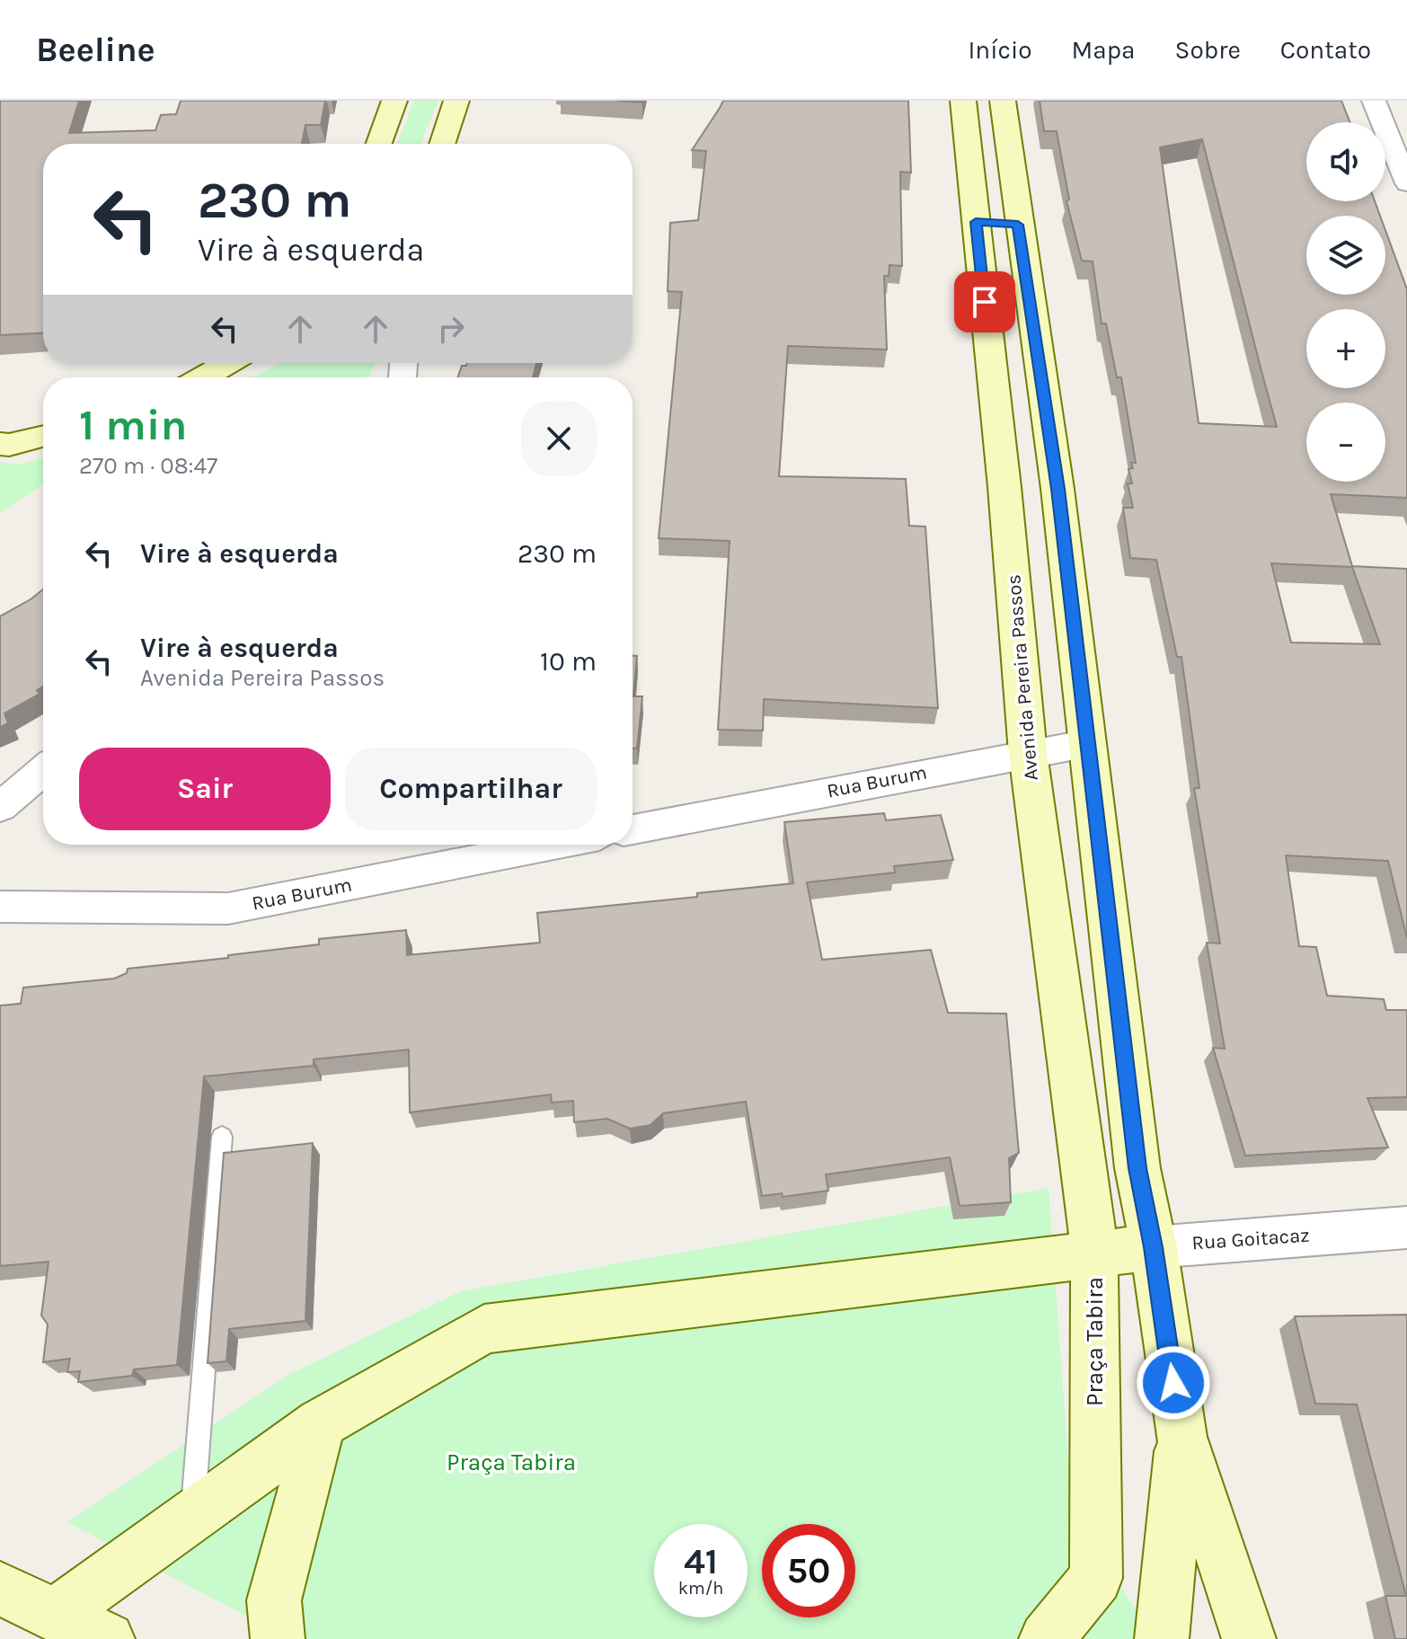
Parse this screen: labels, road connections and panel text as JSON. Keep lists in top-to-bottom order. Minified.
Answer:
{"streets":{"main road":["Avenida Pereira Passos","Rua Goitacaz","Praça Tabira"],"street":["Rua Burum"]},"crossings":[["Avenida Pereira Passos","Rua Burum"],["Avenida Pereira Passos","Rua Goitacaz"],["Avenida Pereira Passos","Praça Tabira"],["Rua Goitacaz","Praça Tabira"]],"parks":["Praça Tabira"],"page":{"header":"Beeline","nav":["Início","Mapa","Sobre","Contato"],"map_buttons":["+","−"],"turn":["230 m","Vire à esquerda"],"heading":["1 min","270 m · 08:47"],"list":[{"name":"Vire à esquerda","value":"230 m"},{"name":"Vire à esquerda","note":"Avenida Pereira Passos","value":"10 m"}],"buttons":["Sair","Compartilhar"],"speed":"41 km/h","limit":"50"}}
